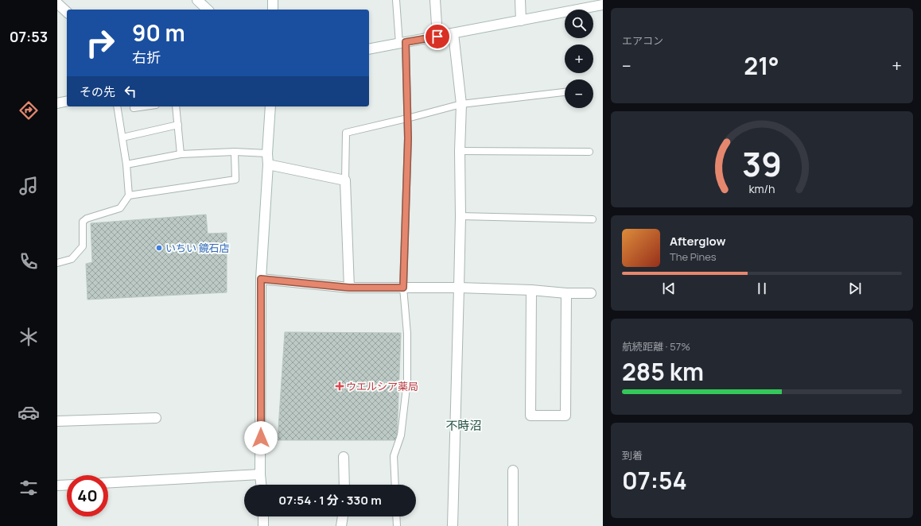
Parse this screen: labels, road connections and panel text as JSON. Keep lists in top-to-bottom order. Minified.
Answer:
{"districts":["不時沼"],"places":{"other":["いちい 鏡石店"],"health":["ウエルシア薬局"]},"page":{"tabs":"07:53","tile":["エアコン",["航続距離 · 57%","285 km"],["到着","07:54"]],"map_buttons":["+","−"],"turn":["90 m","右折"],"heat":["−","21°","+"],"then":"その先","song":["Afterglow","The Pines"],"limit":"40","trip":"07:54 · 1 分 · 330 m","gauge":["39","km/h"]}}
